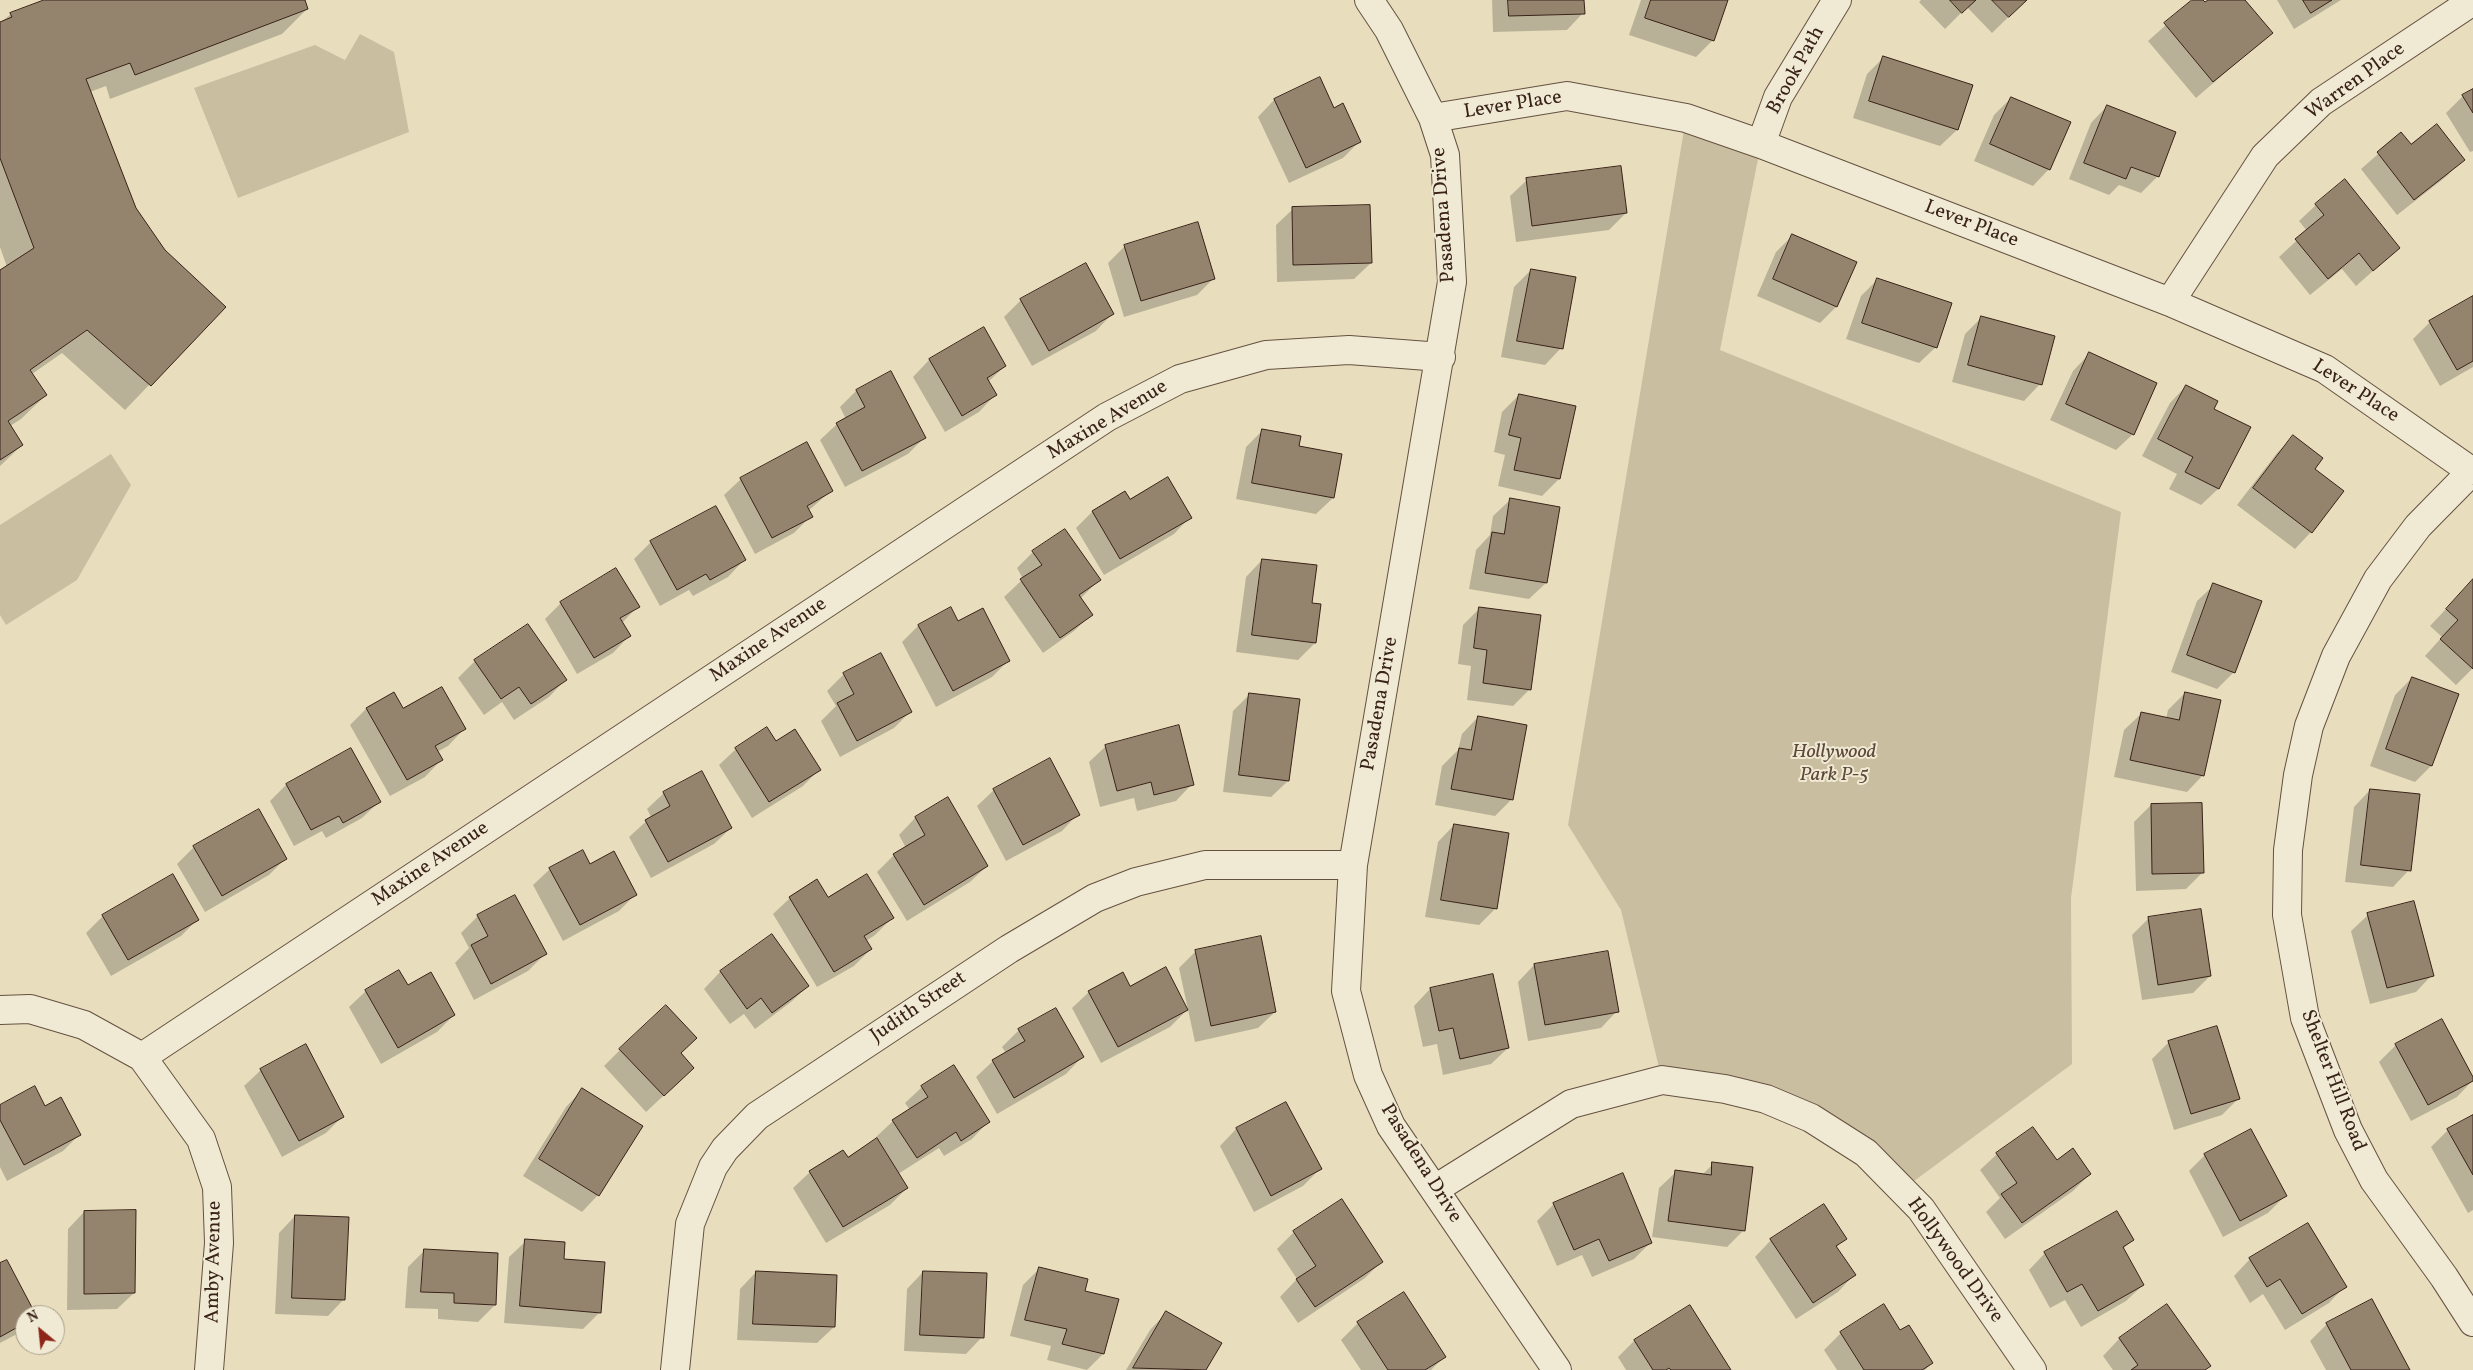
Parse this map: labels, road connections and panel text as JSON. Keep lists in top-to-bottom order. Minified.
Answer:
{"streets":{"street":["Brook Path","Warren Place","Lever Place","Pasadena Drive","Maxine Avenue","Judith Street","Shelter Hill Road","Hollywood Drive","Amby Avenue"]},"crossings":[["Brook Path","Lever Place"],["Warren Place","Lever Place"],["Lever Place","Pasadena Drive"],["Lever Place","Shelter Hill Road"],["Pasadena Drive","Maxine Avenue"],["Pasadena Drive","Judith Street"],["Pasadena Drive","Hollywood Drive"],["Maxine Avenue","Amby Avenue"]],"parks":["Hollywood Park P-5"],"north":"top left"}
